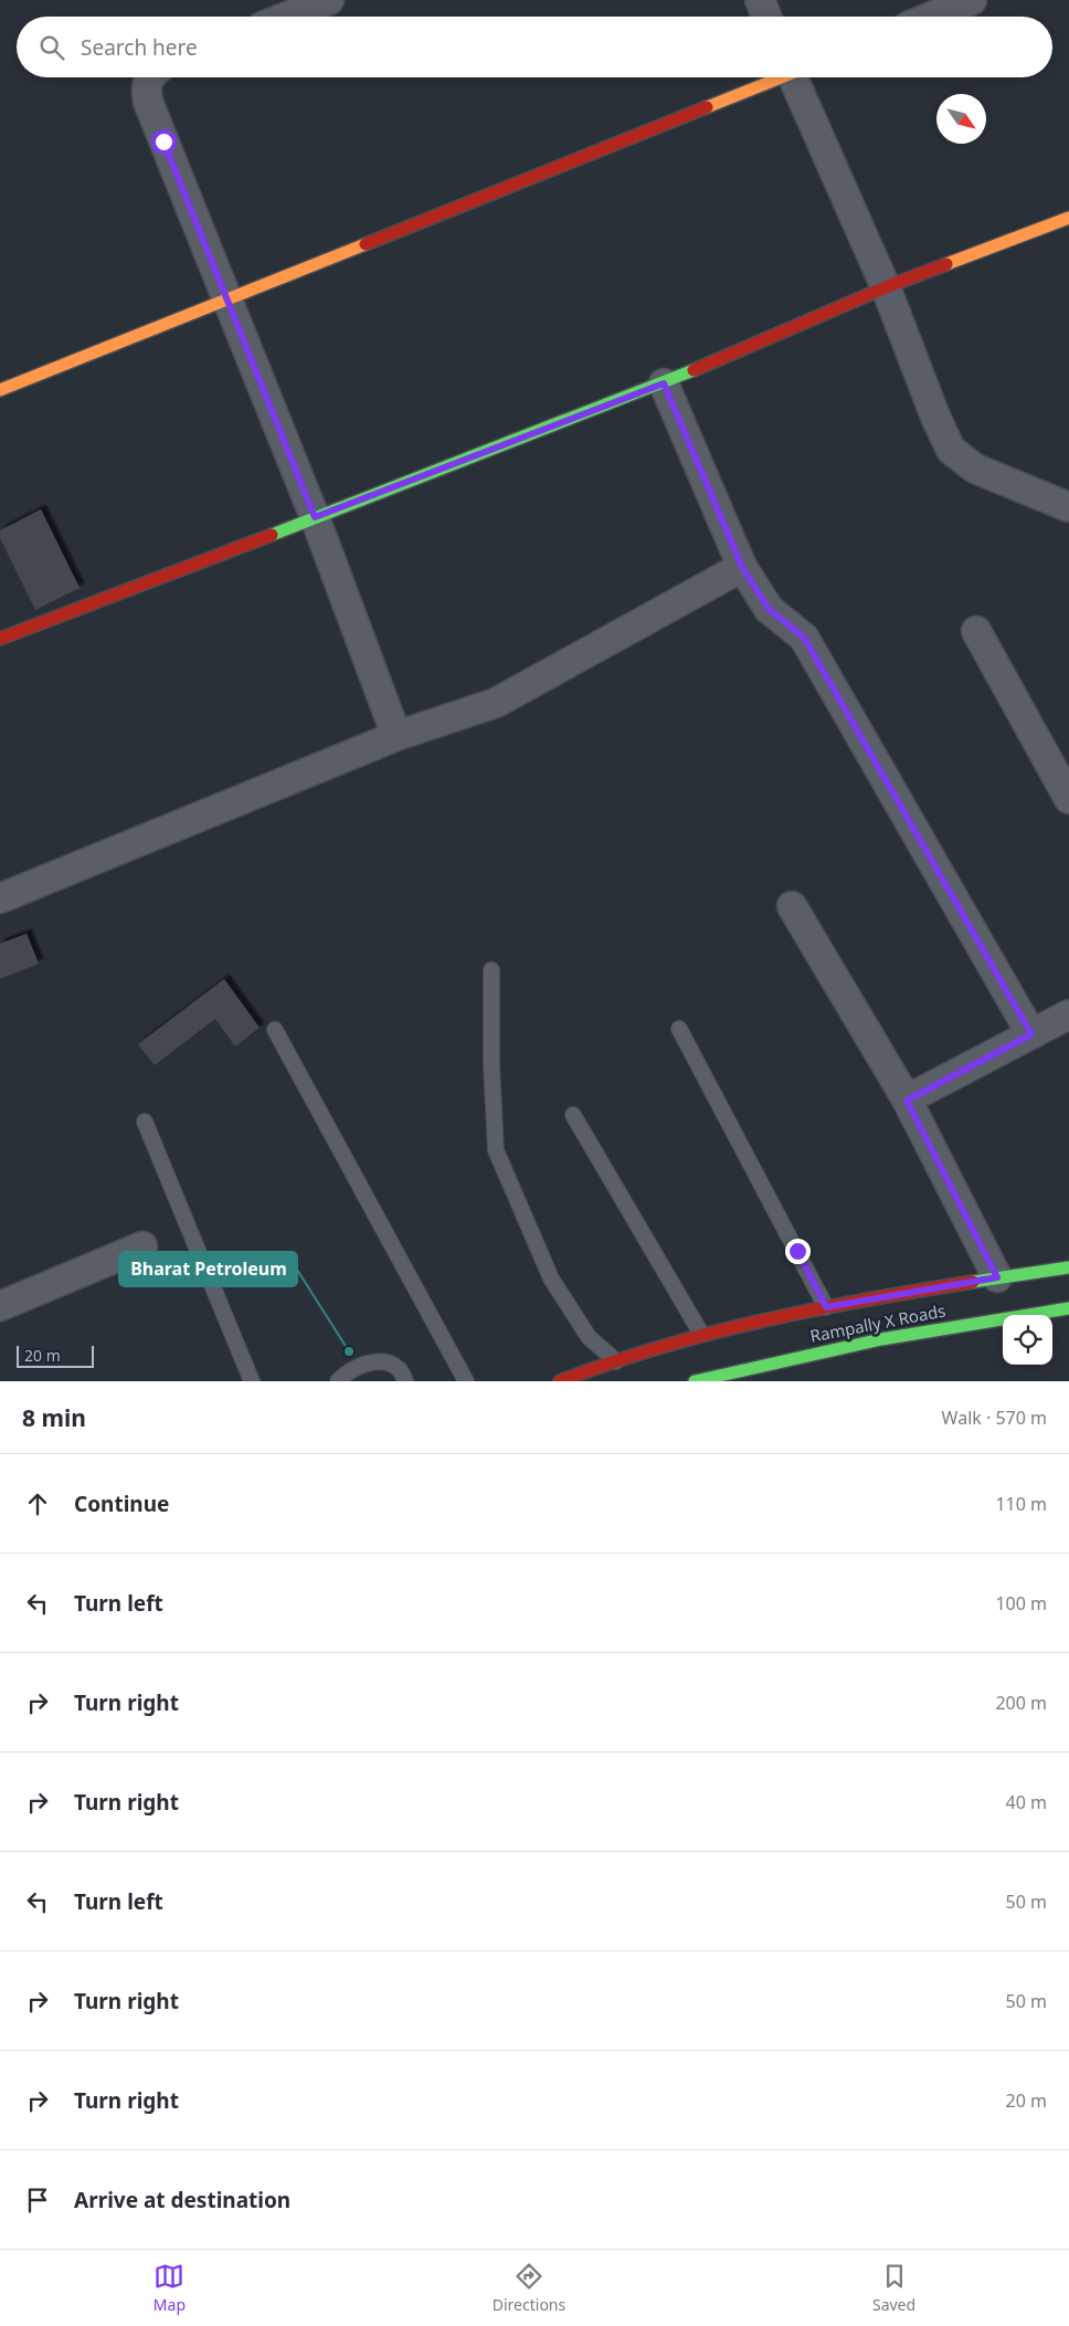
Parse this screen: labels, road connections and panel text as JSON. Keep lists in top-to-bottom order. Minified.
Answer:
{"streets":{"street":["Rampally X Roads"]},"places":["Bharat Petroleum"],"scale_bar":"20 m","north":"bottom right","page":{"search":"Search here","scale":"20 m","heading":["8 min","Walk · 570 m"],"list":[["Continue","110 m"],["Turn left","100 m"],["Turn right","200 m"],["Turn right","40 m"],["Turn left","50 m"],["Turn right","50 m"],["Turn right","20 m"],"Arrive at destination"],"nav":["Map","Directions","Saved"]}}
